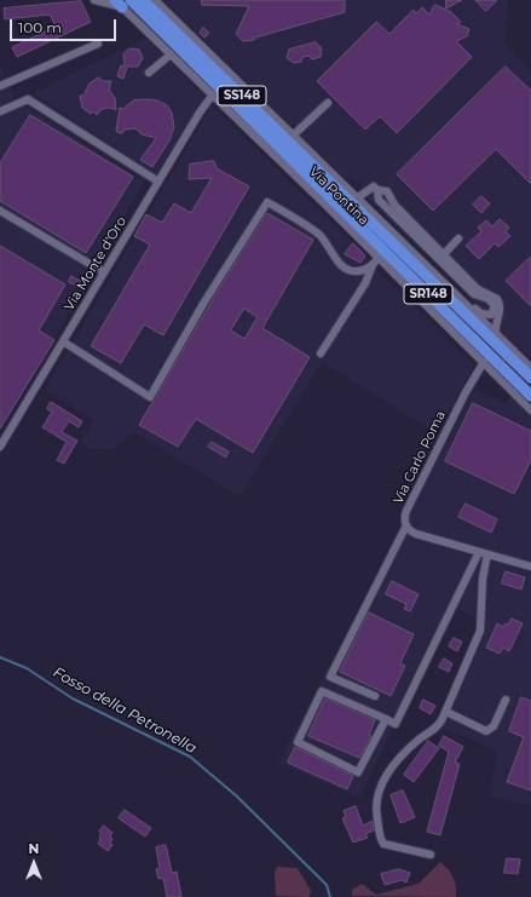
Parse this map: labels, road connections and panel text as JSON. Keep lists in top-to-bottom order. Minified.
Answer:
{"streets":{"highway":["SS148","Via Pontina","SR148"],"street":["Via Monte d'Oro","Via Carlo Poma"]},"crossings":[["Via Pontina","Via Monte d'Oro"],["Via Pontina","SR148"],["Via Pontina","Via Carlo Poma"]],"water":["Fosso della Petronella"],"scale_bar":"100 m","north":"top"}
